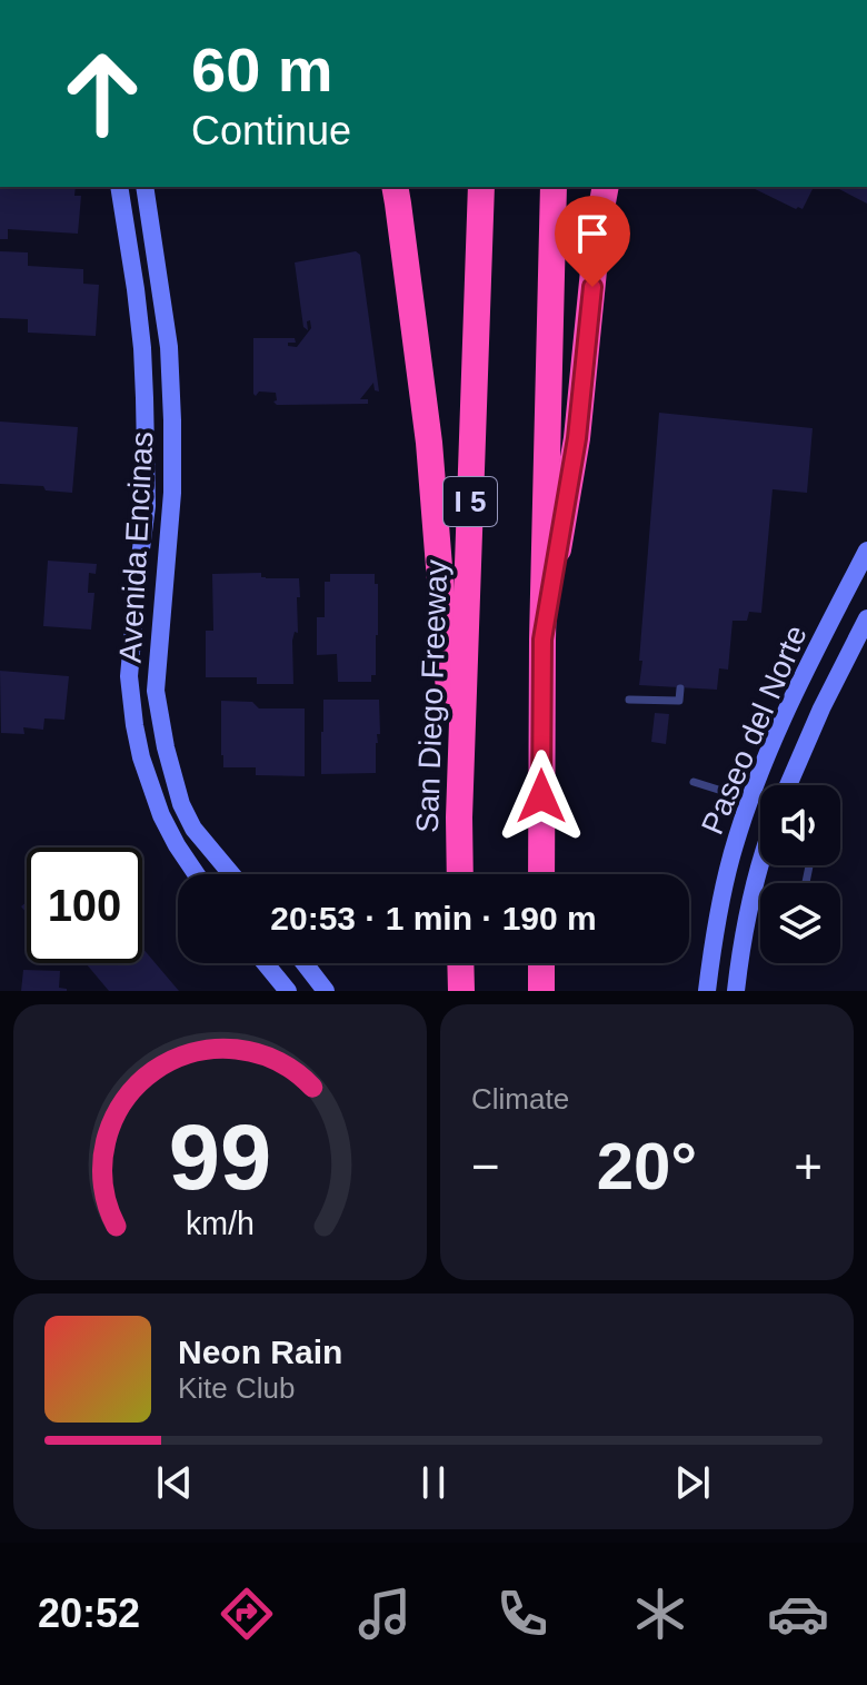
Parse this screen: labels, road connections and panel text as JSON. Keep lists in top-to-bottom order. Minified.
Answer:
{"streets":{"highway":["I 5","San Diego Freeway"],"street":["Avenida Encinas","Paseo del Norte"]},"page":{"turn":["60 m","Continue"],"limit":"100","trip":"20:53 · 1 min · 190 m","tile":"Climate","heat":["−","20°","+"],"song":["Neon Rain","Kite Club"],"tabs":"20:52","gauge":["99","km/h"]}}
